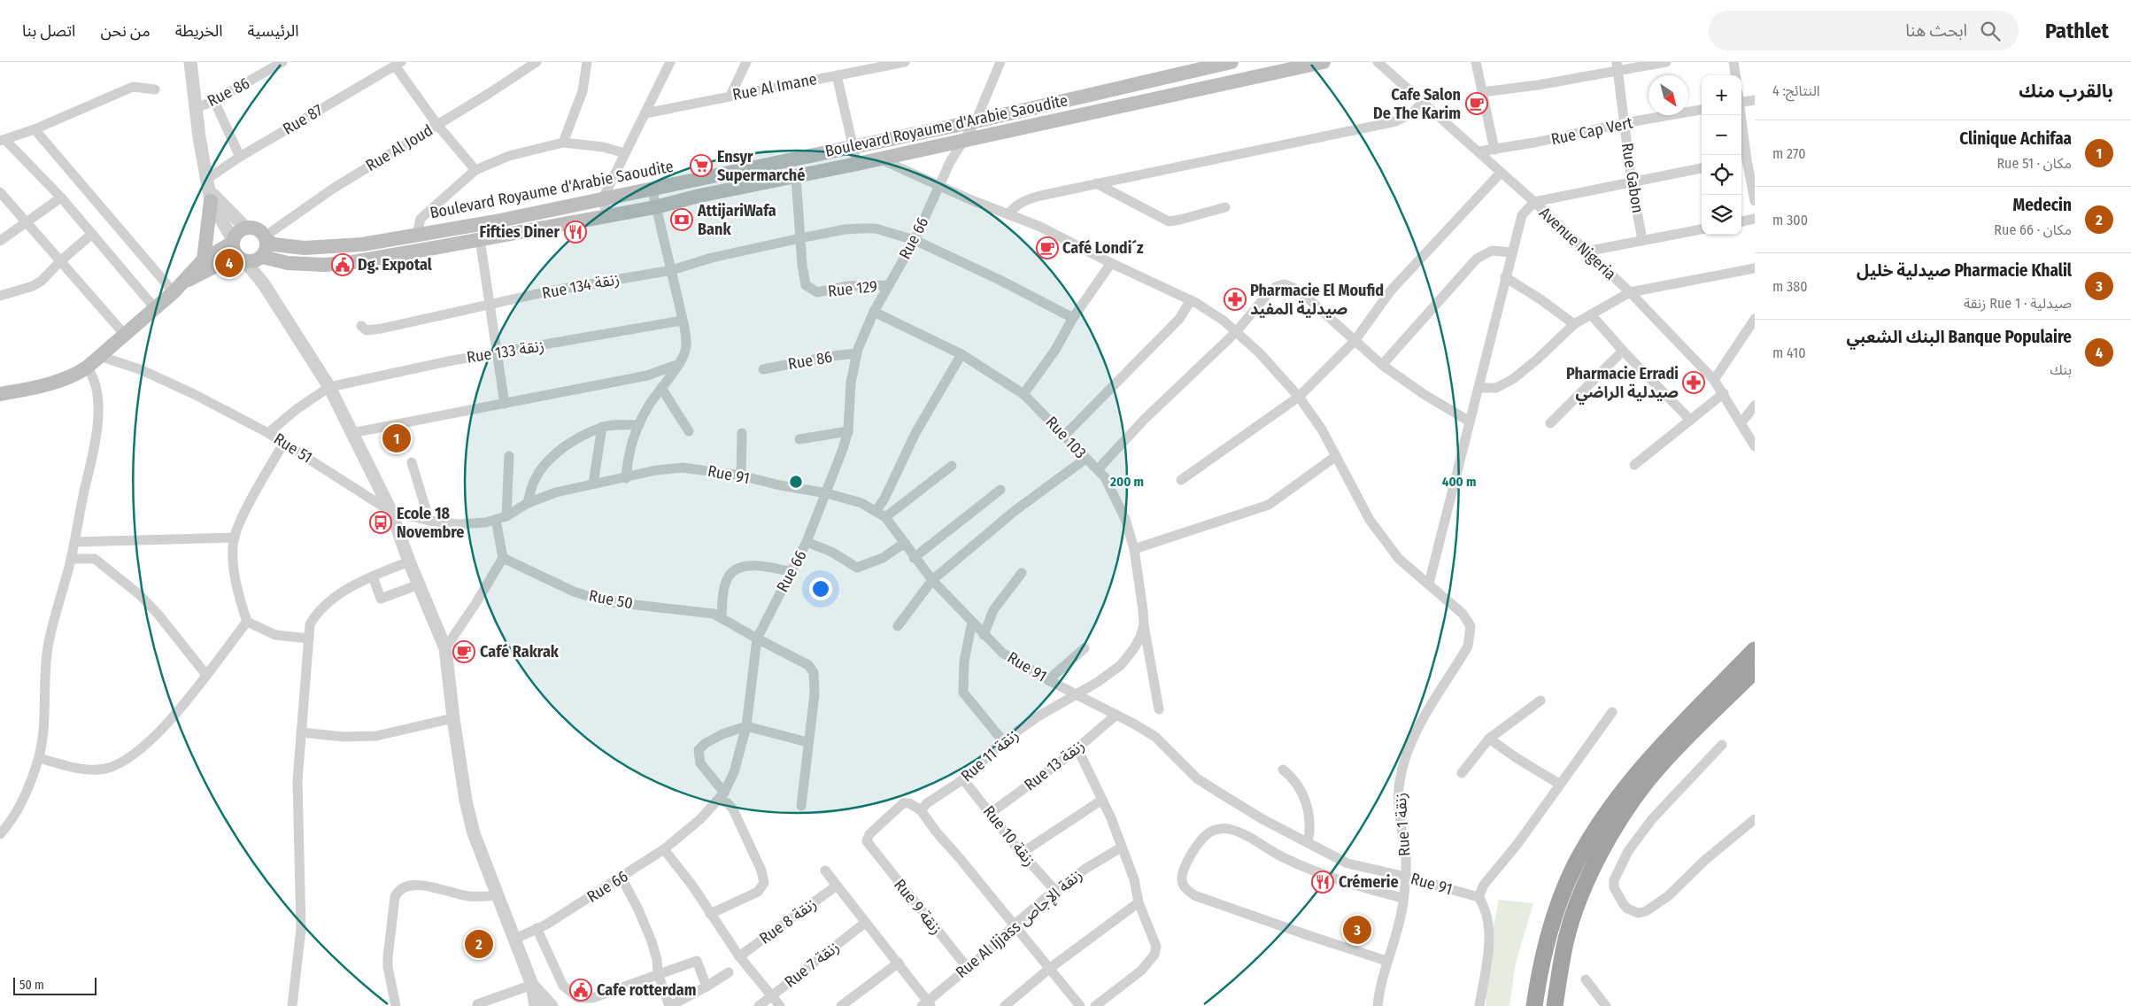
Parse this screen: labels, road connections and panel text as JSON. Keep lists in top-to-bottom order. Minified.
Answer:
{"streets":{"main road":["Boulevard Royaume d'Arabie Saoudite"],"street":["Rue Al Imane","Rue 86","Rue 87","Rue Cap Vert","Rue Al Joud","Rue Gabon","Rue 66","Avenue Nigeria","Rue 134 زنقة","Rue 129","Rue 133 زنقة","Rue 103","Rue 51","Rue 91","Rue 50","Rue 11 زنقة","Rue 13 زنقة","Rue 1 زنقة","Rue 10 زنقة","Rue 9 زنقة","Rue 8 زنقة","Rue Al Ijjass زنقة الإجاص","Rue 7 زنقة"]},"crossings":[["Rue 86","Rue 66"],["Boulevard Royaume d'Arabie Saoudite","Rue Al Joud"],["Boulevard Royaume d'Arabie Saoudite","Rue 66"],["Rue Cap Vert","Rue Gabon"],["Rue Cap Vert","Avenue Nigeria"],["Rue 66","Rue 134 زنقة"],["Rue 66","Rue 129"],["Rue 66","Rue 103"],["Rue 66","Rue 91"],["Rue 66","Rue 50"],["Rue 134 زنقة","Rue 129"],["Rue 103","Rue 91"],["Rue 103","Rue 11 زنقة"],["Rue 51","Rue 91"],["Rue 91","Rue 11 زنقة"],["Rue 91","Rue 13 زنقة"],["Rue 91","Rue 1 زنقة"],["Rue 11 زنقة","Rue 10 زنقة"],["Rue 11 زنقة","Rue 9 زنقة"],["Rue 13 زنقة","Rue 10 زنقة"],["Rue 10 زنقة","Rue Al Ijjass زنقة الإجاص"],["Rue 9 زنقة","Rue Al Ijjass زنقة الإجاص"]],"places":{"cafe":["Cafe Salon De The Karim","Café Londi´z","Café Rakrak"],"supermarket":["Ensyr Supermarché"],"bank":["AttijariWafa Bank"],"restaurant":["Fifties Diner","Crémerie"],"public building":["Dg. Expotal","Cafe rotterdam"],"pharmacy":["Pharmacie El Moufid صيدلية المفيد","Pharmacie Erradi صيدلية الراضي"],"bus stop":["Ecole 18 Novembre"]},"scale_bar":"50 m","north":"bottom right","page":{"header":"Pathlet","search":"ابحث هنا","nav":["الرئيسية","الخريطة","من نحن","اتصل بنا"],"heading":["بالقرب منك","النتائج: 4"],"map_buttons":["+","−"],"list":[{"mark":"1","name":"Clinique Achifaa","note":"مكان · Rue 51","value":"270 m"},{"mark":"2","name":"Medecin","note":"مكان · Rue 66","value":"300 m"},{"mark":"3","name":"Pharmacie Khalil صيدلية خليل","note":"صيدلية · Rue 1 زنقة","value":"380 m"},{"mark":"4","name":"Banque Populaire البنك الشعبي","note":"بنك","value":"410 m"}],"pins":["4","1","3","2"],"scale":"50 m"},"rings":["200 m","400 m"]}
